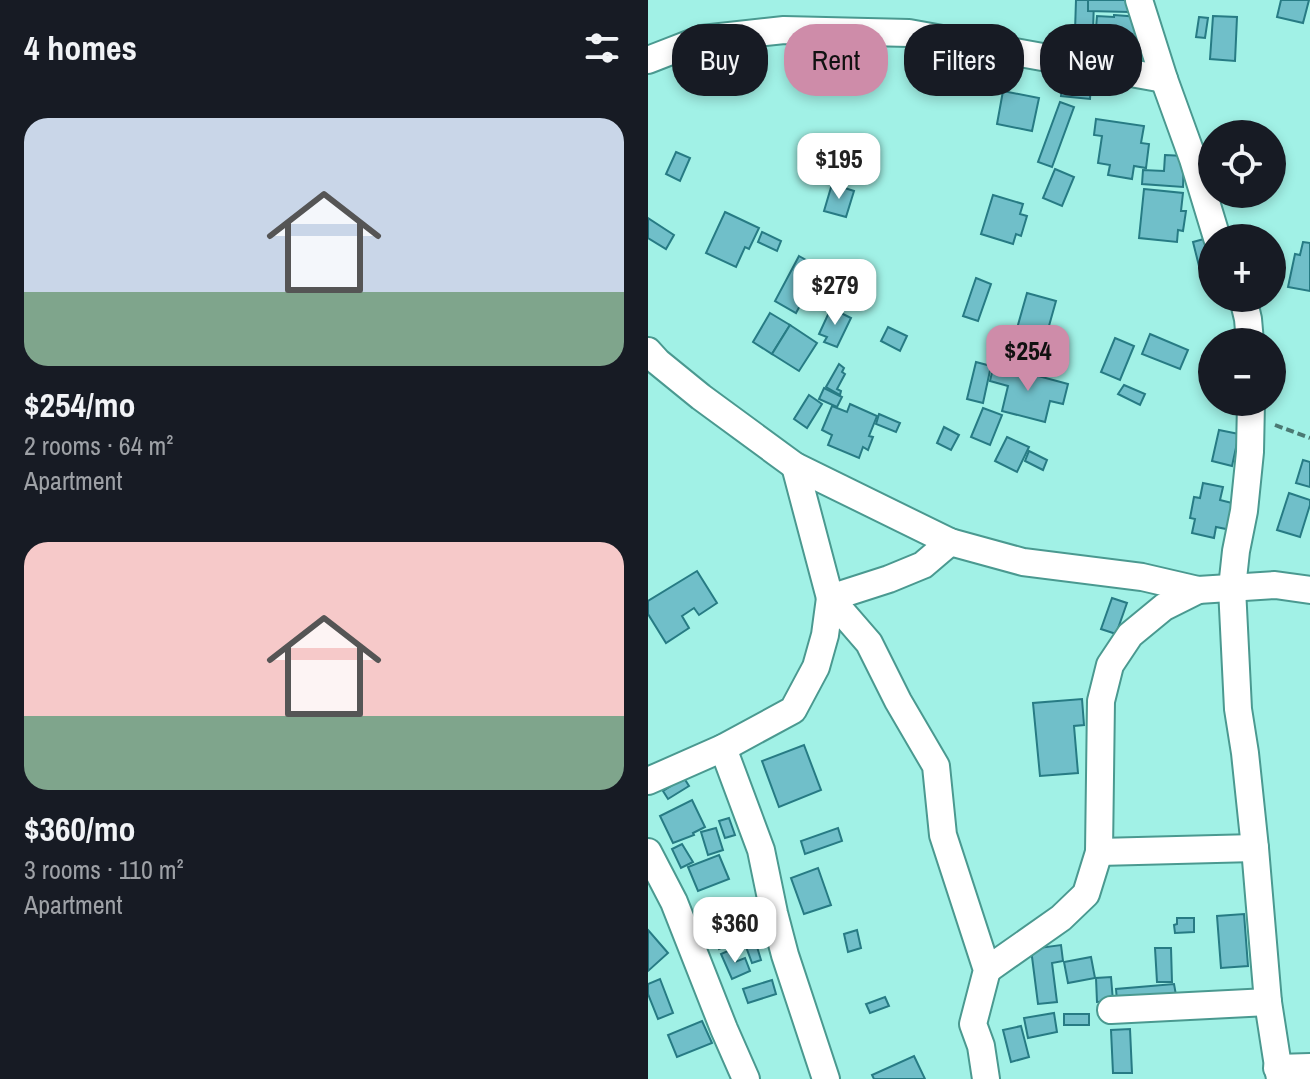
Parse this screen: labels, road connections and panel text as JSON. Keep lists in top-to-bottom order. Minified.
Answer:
{"page":{"heading":"4 homes","chip":["Buy","Rent","Filters","New"],"list":[{"name":"$254/mo","note":"2 rooms · 64 m² · Apartment"},{"name":"$360/mo","note":"3 rooms · 110 m² · Apartment"}],"map_buttons":["+","−"],"price":["$195","$279","$254","$360"]}}
